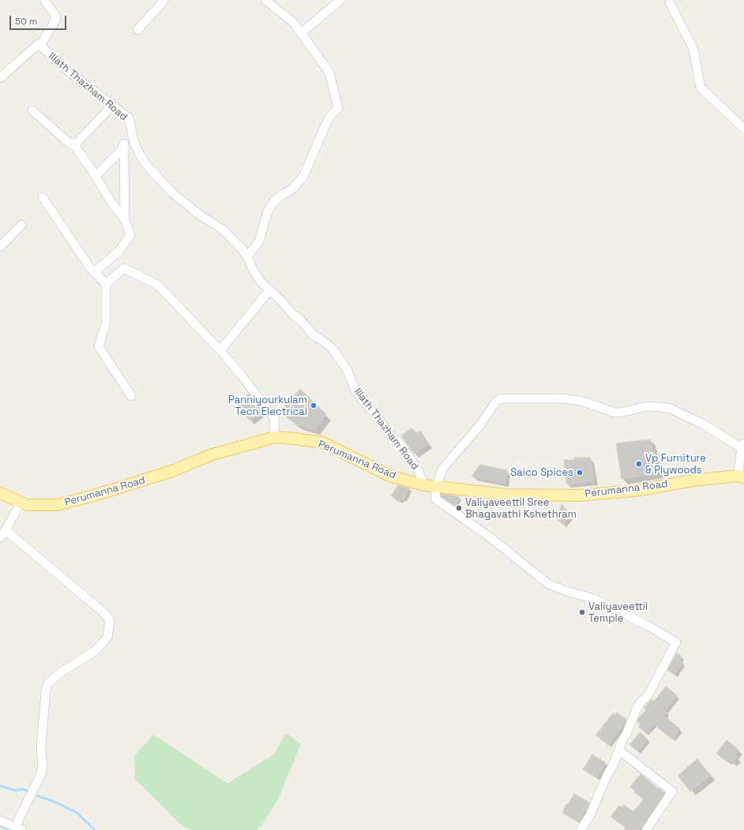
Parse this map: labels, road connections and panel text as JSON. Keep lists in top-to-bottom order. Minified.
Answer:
{"streets":{"main road":["Perumanna Road"],"street":["Illath Thazham Road"]},"crossings":[["Illath Thazham Road","Perumanna Road"]],"places":["Panniyourkulam Tecn Electrical","Vp Furniture & Plywoods","Saico Spices","Valiyaveettil Sree Bhagavathi Kshethram","Valiyaveettil Temple"],"scale_bar":"50 m"}
